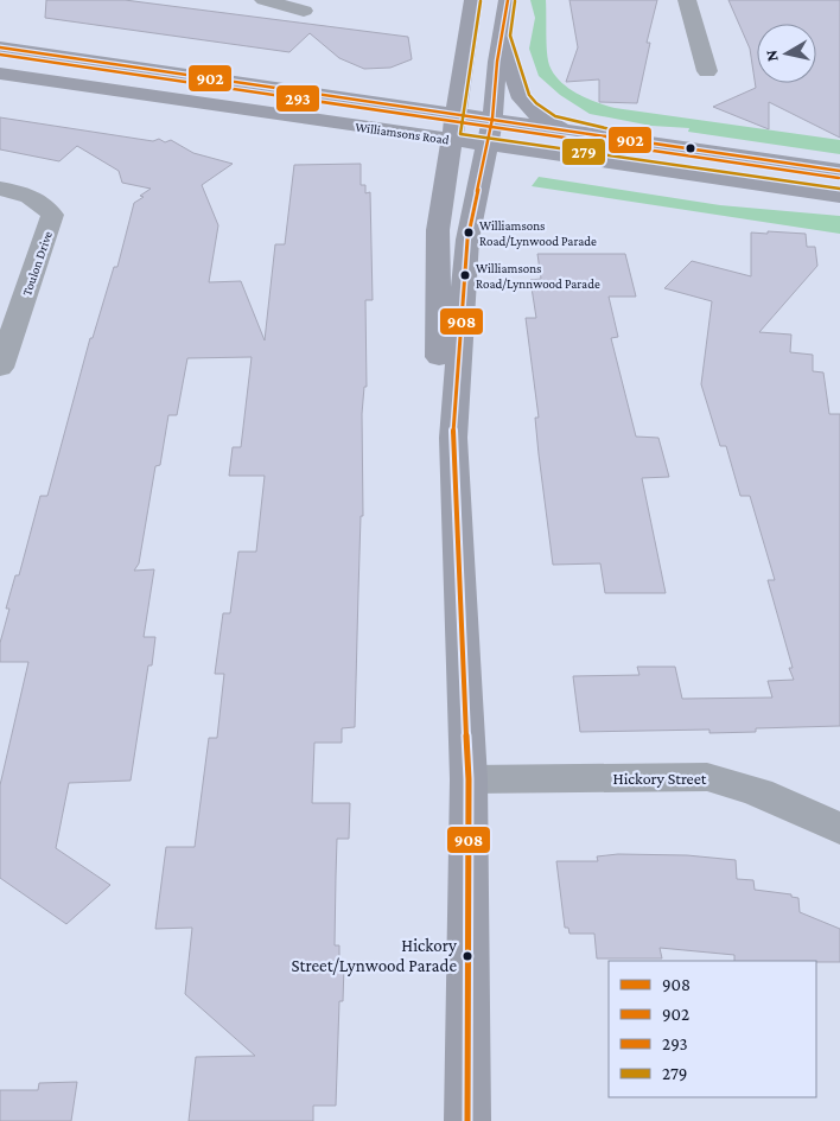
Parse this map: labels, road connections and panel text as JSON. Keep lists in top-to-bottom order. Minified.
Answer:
{"streets":{"main road":["Williamsons Road"],"street":["Toulon Drive","Hickory Street"]},"places":["Williamsons Road/Lynwood Parade","Williamsons Road/Lynnwood Parade","Hickory Street/Lynwood Parade"],"lines":["transit line 908","transit line 279","transit line 902","transit line 293"],"legend":["908","902","293","279"],"north":"left"}
